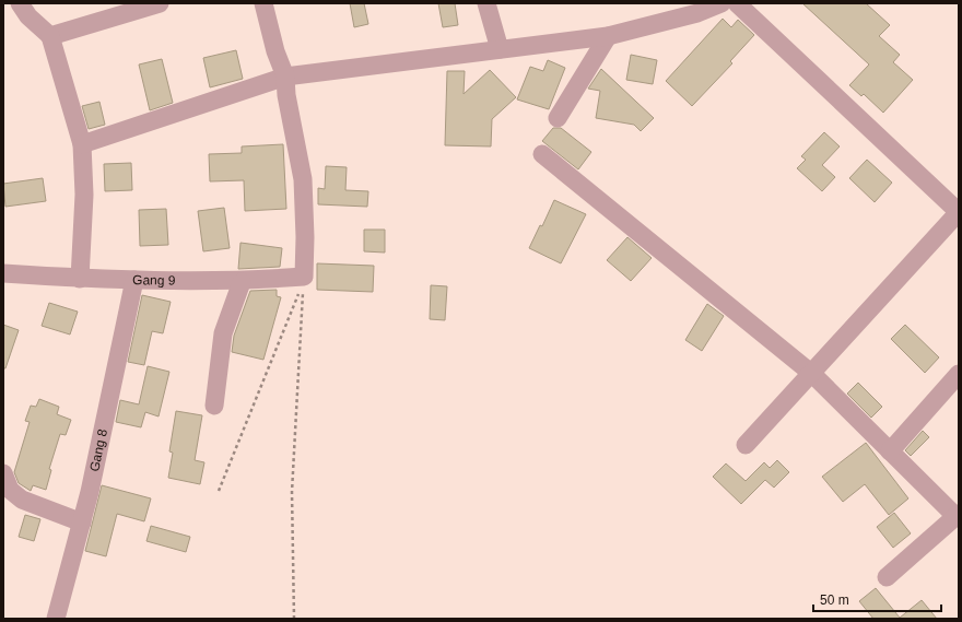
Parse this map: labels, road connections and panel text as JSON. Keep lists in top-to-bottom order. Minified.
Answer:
{"streets":{"street":["Gang 9","Gang 8"]},"crossings":[["Gang 9","Gang 8"]],"scale_bar":"50 m"}
